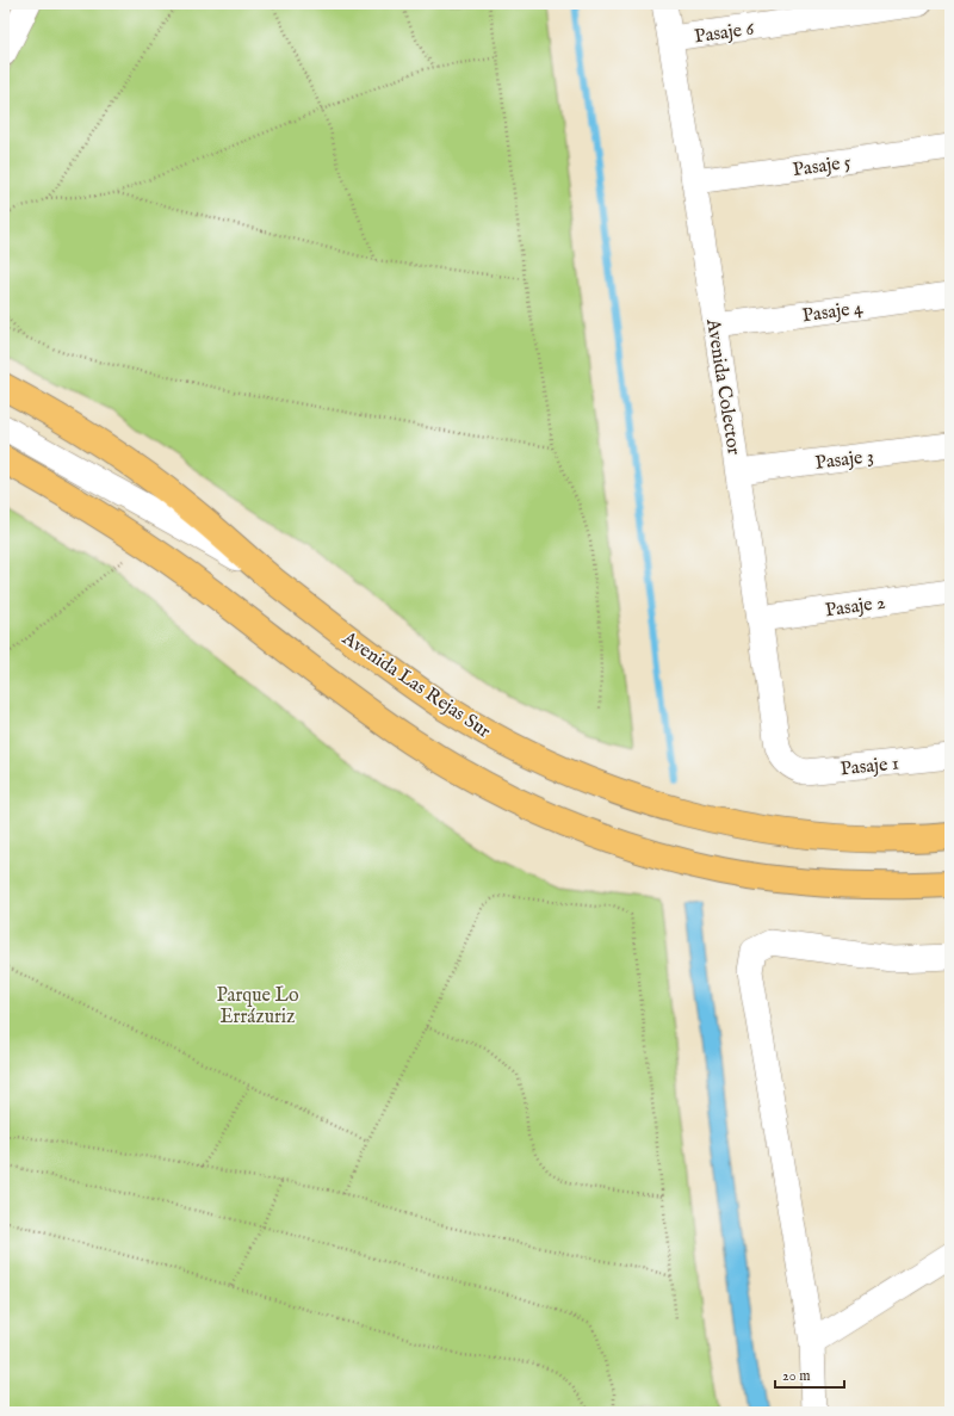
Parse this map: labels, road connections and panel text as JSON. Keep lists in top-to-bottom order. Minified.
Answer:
{"streets":{"main road":["Avenida Las Rejas Sur"],"street":["Pasaje 6","Pasaje 5","Pasaje 4","Avenida Colector","Pasaje 3","Pasaje 2","Pasaje 1"]},"crossings":[["Pasaje 6","Avenida Colector"],["Pasaje 5","Avenida Colector"],["Pasaje 4","Avenida Colector"],["Avenida Colector","Pasaje 3"],["Avenida Colector","Pasaje 2"],["Avenida Colector","Pasaje 1"]],"parks":["Parque Lo Errázuriz"],"scale_bar":"20 m"}
